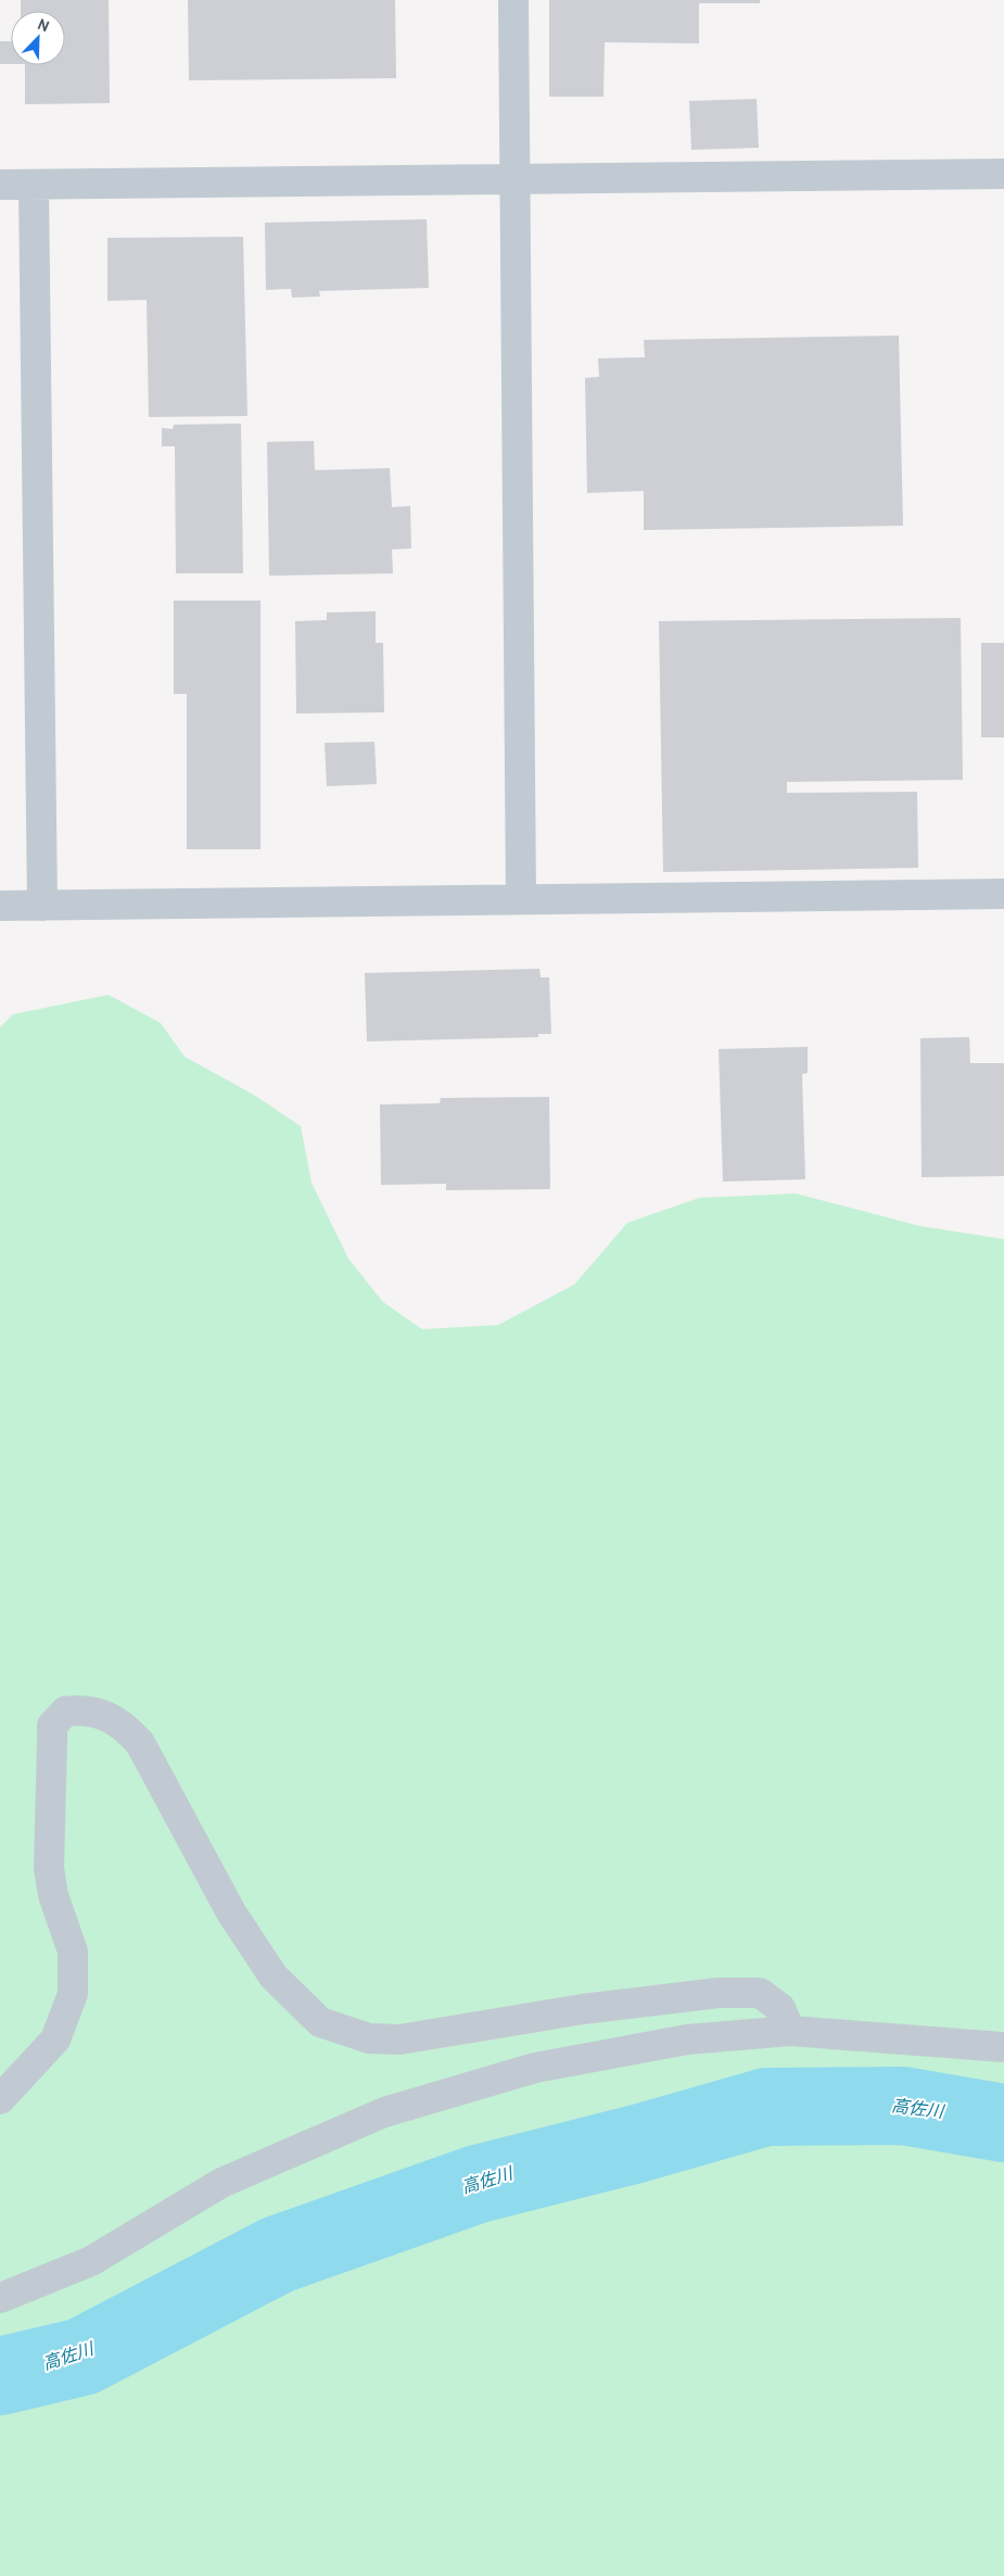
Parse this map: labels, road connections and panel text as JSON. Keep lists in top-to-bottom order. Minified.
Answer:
{"water":["高佐川"],"north":"top right"}
